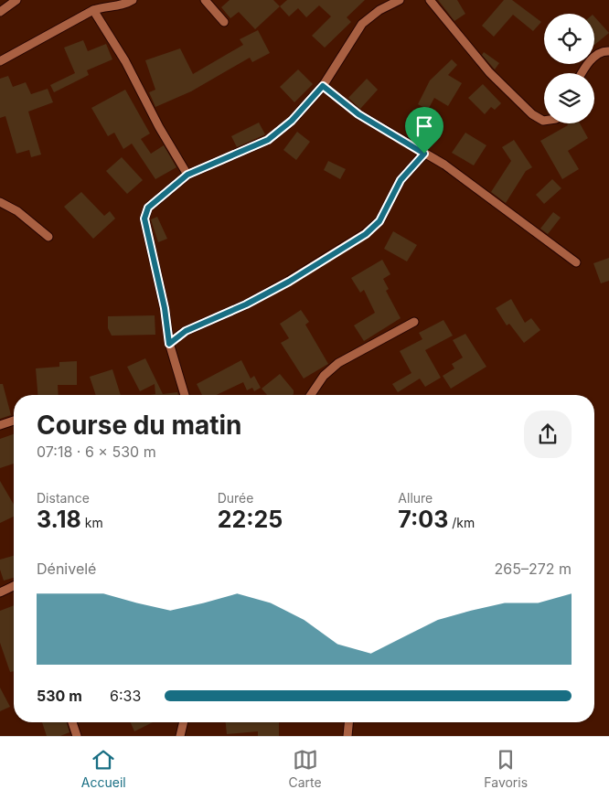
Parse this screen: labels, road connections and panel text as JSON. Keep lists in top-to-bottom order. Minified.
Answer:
{"page":{"heading":["Course du matin","07:18 · 6 × 530 m"],"stats":[["Distance","3.18 km"],["Durée","22:25"],["Allure","7:03 /km"]],"chart":["Dénivelé","265–272 m"],"list":[{"name":"530 m","note":"6:33"}],"tabs":["Accueil","Carte","Favoris"]}}
